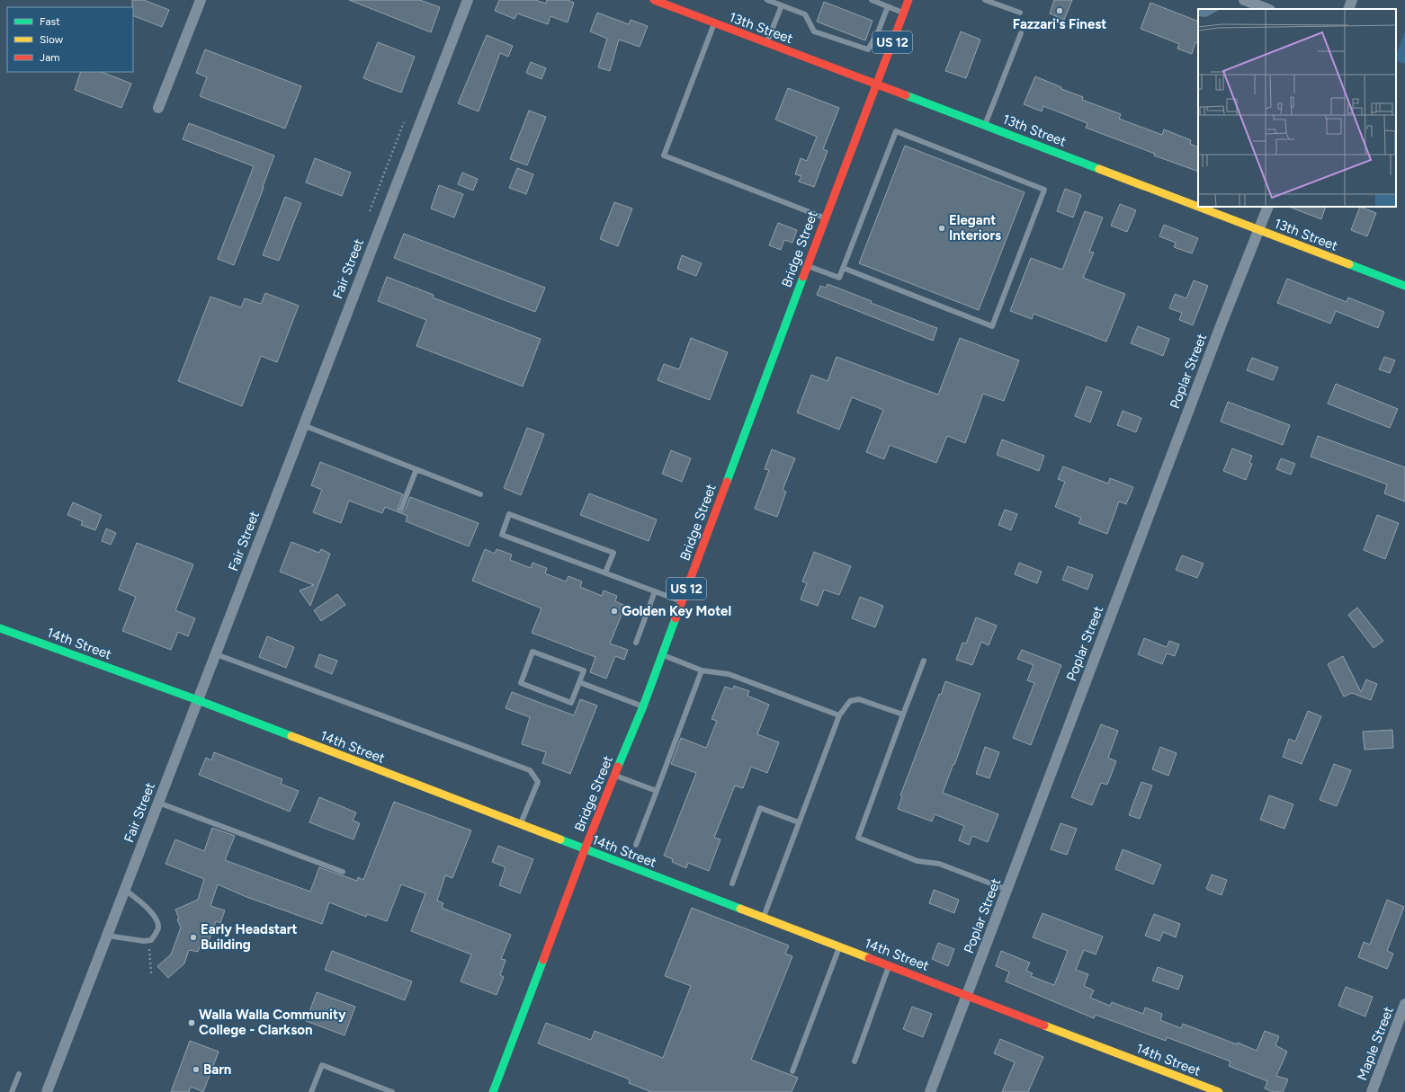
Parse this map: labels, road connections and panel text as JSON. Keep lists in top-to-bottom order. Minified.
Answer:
{"streets":{"main road":["13th Street","US 12","Bridge Street","14th Street"],"street":["Fair Street","Poplar Street","Maple Street"]},"crossings":[["13th Street","Bridge Street"],["13th Street","Poplar Street"],["Bridge Street","14th Street"],["Fair Street","14th Street"],["Poplar Street","14th Street"]],"places":["Fazzari's Finest","Elegant Interiors","Golden Key Motel","Early Headstart Building","Walla Walla Community College - Clarkson","Barn"],"legend":["Fast","Slow","Jam"]}
